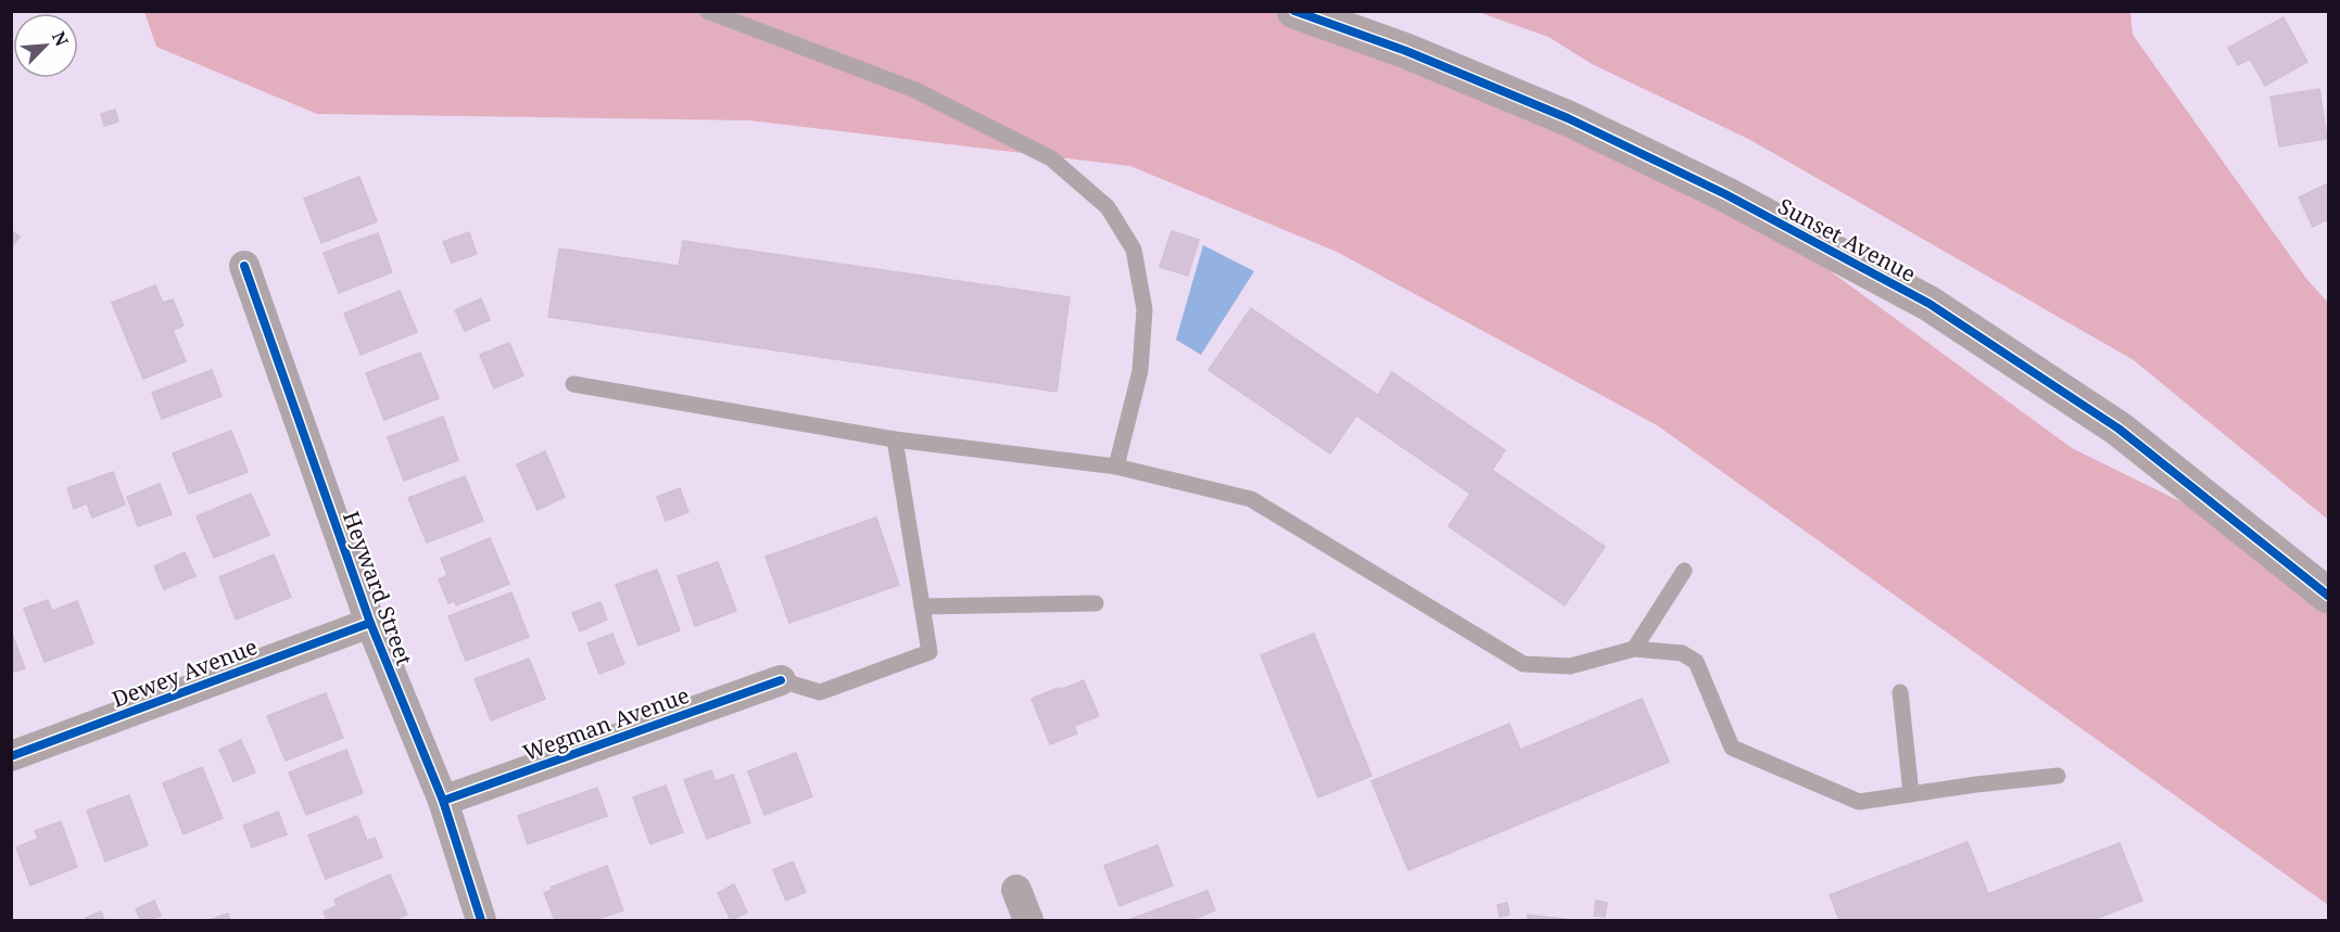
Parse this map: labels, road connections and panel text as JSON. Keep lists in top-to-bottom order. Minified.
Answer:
{"streets":{"street":["Sunset Avenue","Heyward Street","Dewey Avenue","Wegman Avenue"]},"crossings":[["Heyward Street","Dewey Avenue"],["Heyward Street","Wegman Avenue"]],"north":"top right"}
